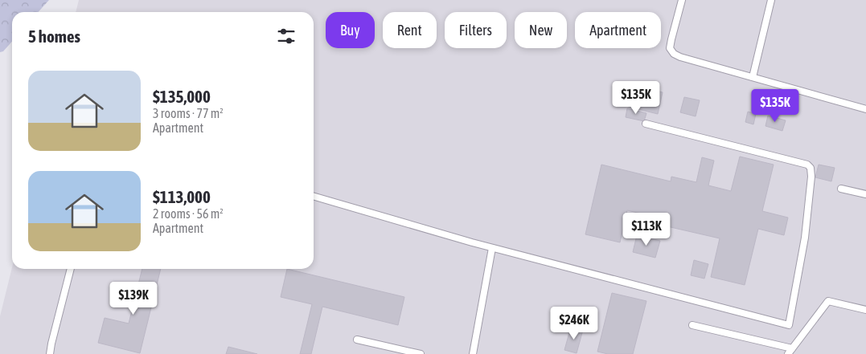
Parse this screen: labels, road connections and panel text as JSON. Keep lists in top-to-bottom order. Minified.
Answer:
{"page":{"chip":["Buy","Rent","Filters","New","Apartment"],"heading":"5 homes","list":[{"name":"$135,000","note":"3 rooms · 77 m² · Apartment"},{"name":"$113,000","note":"2 rooms · 56 m² · Apartment"}],"price":["$135K","$135K","$113K","$139K","$246K"]}}
